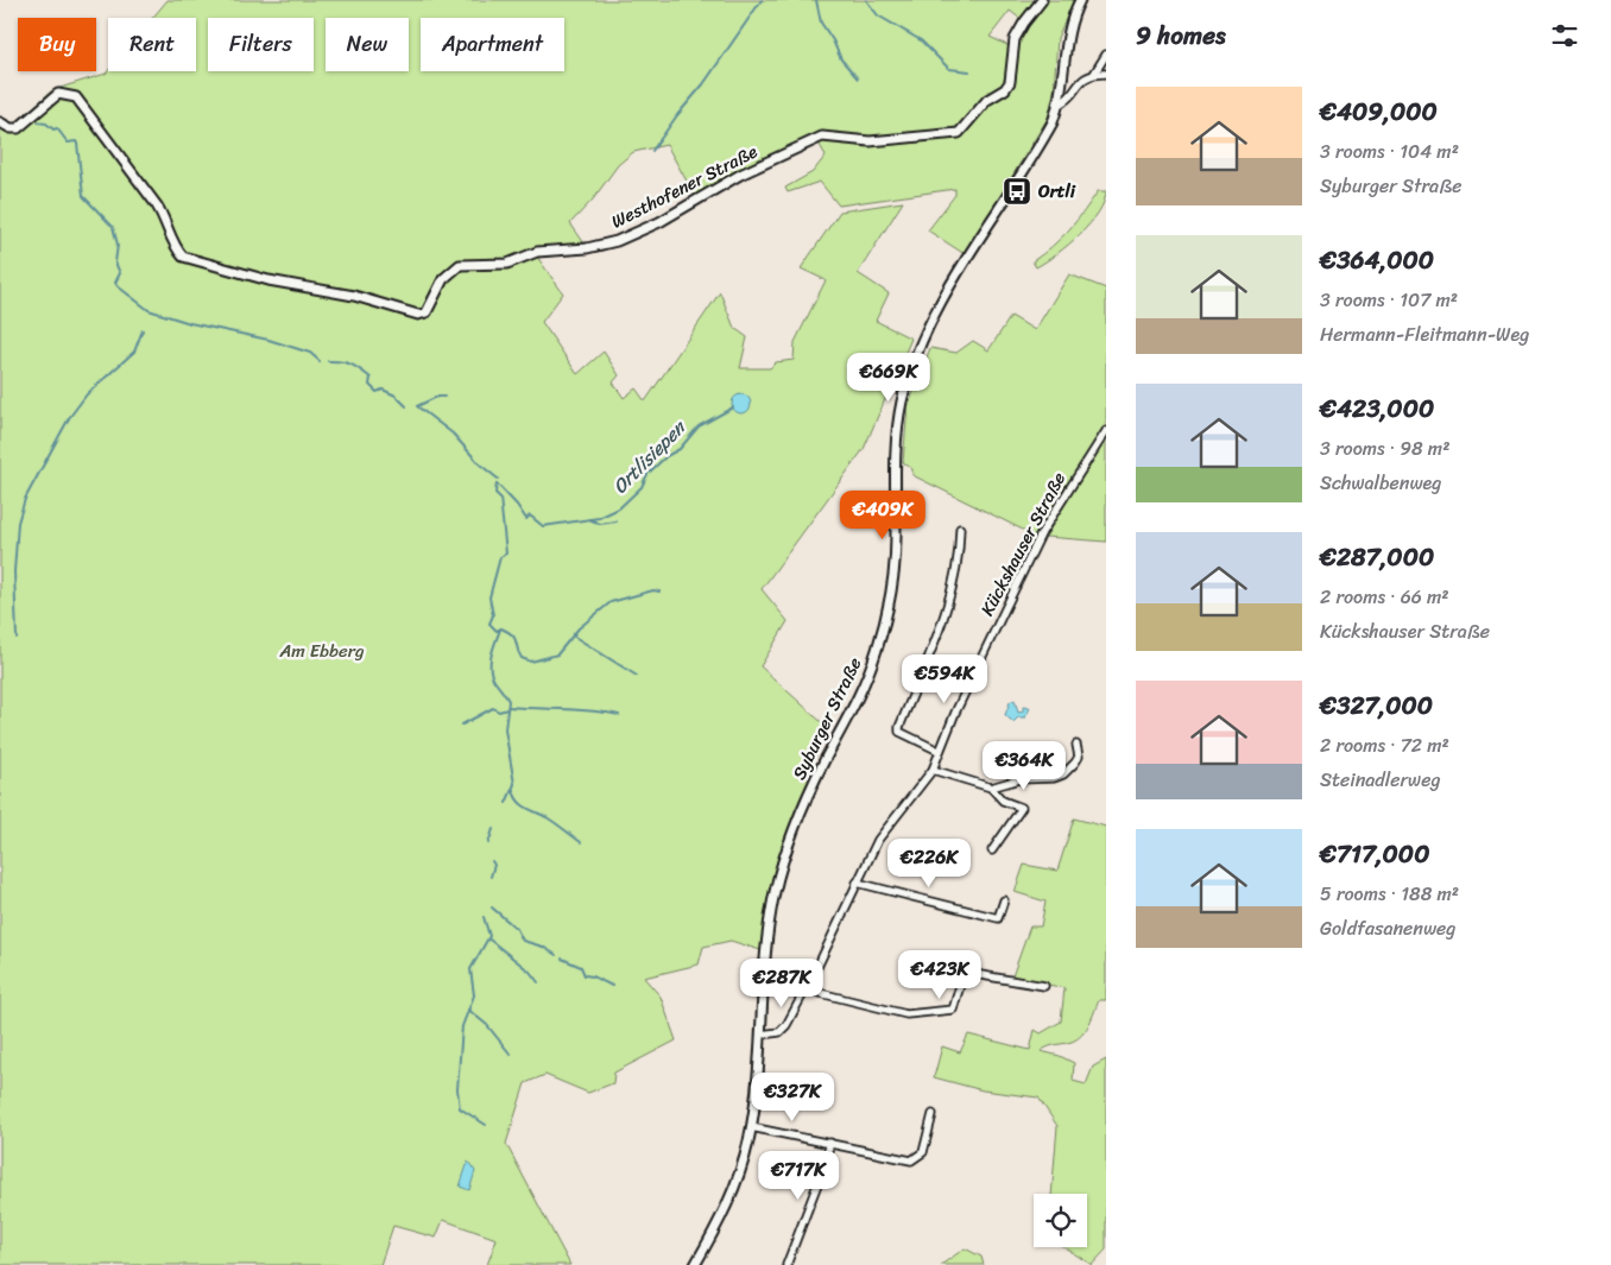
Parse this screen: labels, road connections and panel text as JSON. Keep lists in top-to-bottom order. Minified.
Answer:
{"streets":{"street":["Westhofener Straße","Kückshauser Straße","Syburger Straße"]},"crossings":[["Kückshauser Straße","Syburger Straße"]],"water":["Ortlisiepen"],"parks":["Am Ebberg"],"places":{"bus stop":["Ortli"]},"page":{"heading":"9 homes","chip":["Buy","Rent","Filters","New","Apartment"],"list":[{"name":"€409,000","note":"3 rooms · 104 m² · Syburger Straße"},{"name":"€364,000","note":"3 rooms · 107 m² · Hermann-Fleitmann-Weg"},{"name":"€423,000","note":"3 rooms · 98 m² · Schwalbenweg"},{"name":"€287,000","note":"2 rooms · 66 m² · Kückshauser Straße"},{"name":"€327,000","note":"2 rooms · 72 m² · Steinadlerweg"},{"name":"€717,000","note":"5 rooms · 188 m² · Goldfasanenweg"}],"price":["€669K","€409K","€594K","€364K","€226K","€423K","€287K","€327K","€717K"]}}
